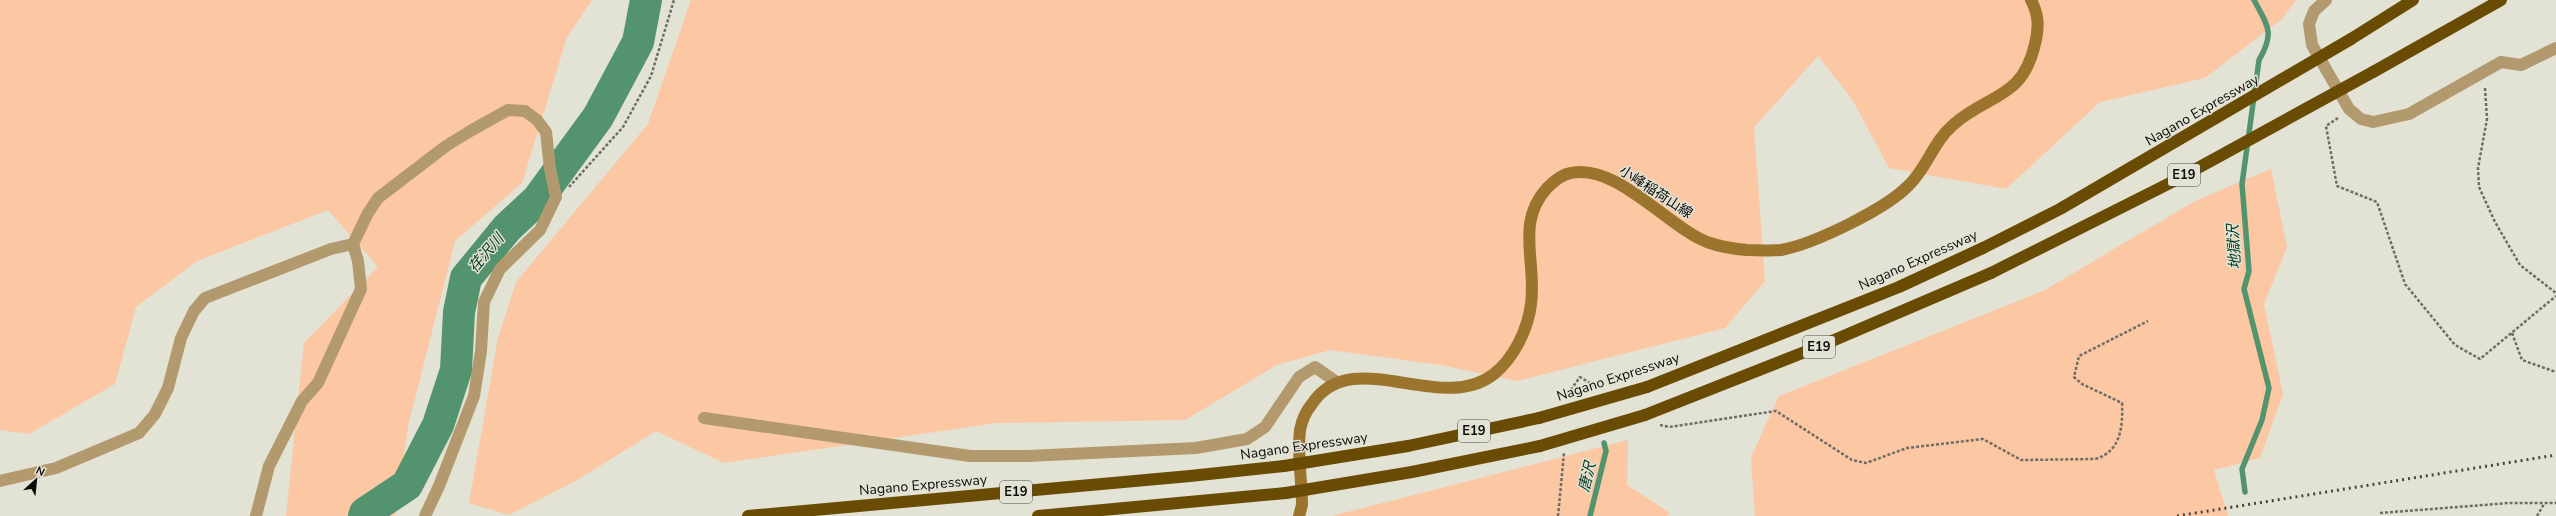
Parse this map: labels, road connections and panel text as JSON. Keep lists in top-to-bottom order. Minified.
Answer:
{"streets":{"highway":["Nagano Expressway","E19"],"main road":["小峰稲荷山線"]},"water":["地獄沢","荏沢川","唐沢"],"north":"top right"}
